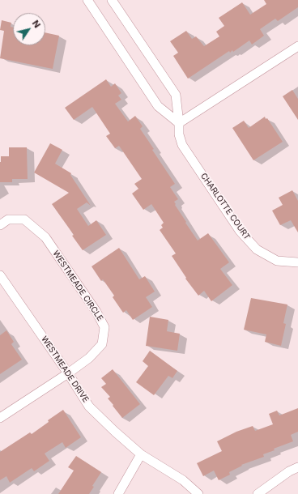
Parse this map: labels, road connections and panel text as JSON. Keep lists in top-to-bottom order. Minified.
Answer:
{"streets":{"street":["CHARLOTTE COURT","WESTMEADE CIRCLE","WESTMEADE DRIVE"]},"crossings":[["WESTMEADE CIRCLE","WESTMEADE DRIVE"]],"north":"top right"}
